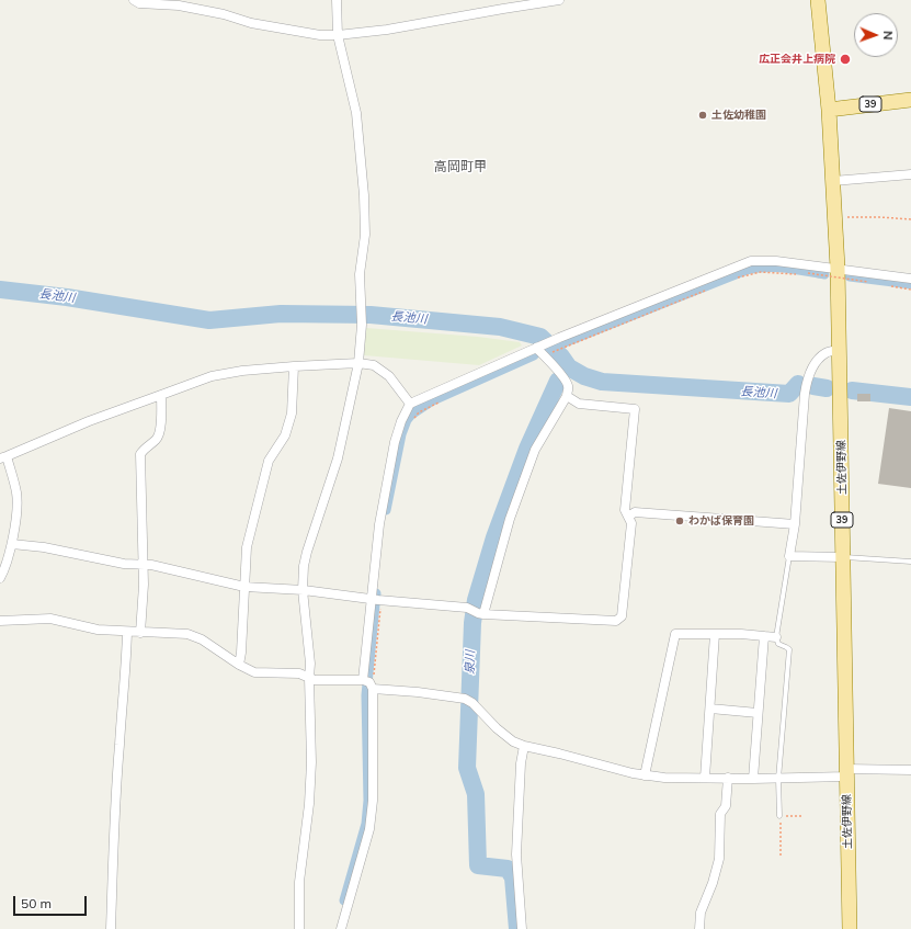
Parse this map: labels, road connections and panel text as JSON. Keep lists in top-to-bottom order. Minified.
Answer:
{"streets":{"main road":["39","土佐伊野線"]},"crossings":[["39","土佐伊野線"]],"districts":["高岡町甲"],"water":["長池川","泉川"],"places":["広正会井上病院","土佐幼稚園","わかば保育園"],"scale_bar":"50 m","north":"right"}
